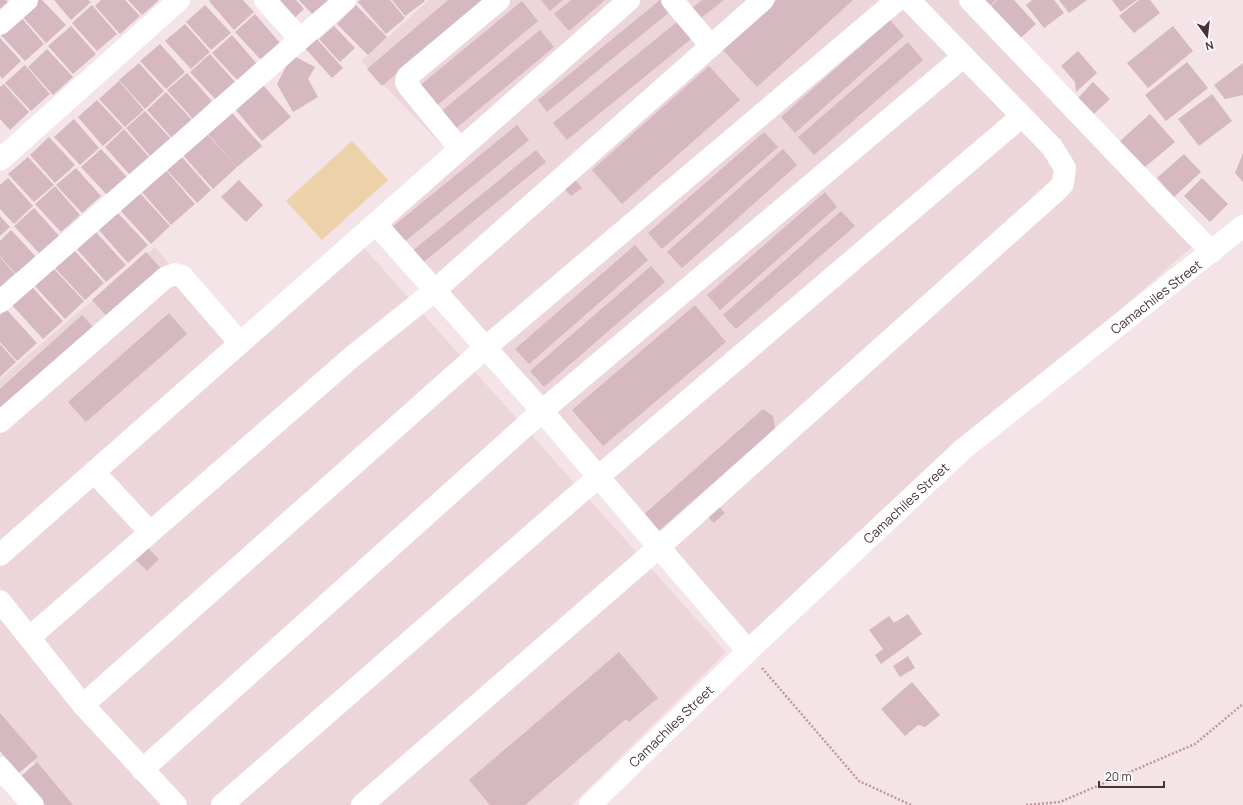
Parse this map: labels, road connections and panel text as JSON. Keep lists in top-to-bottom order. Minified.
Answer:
{"streets":{"street":["Camachiles Street"]},"scale_bar":"20 m","north":"bottom"}
